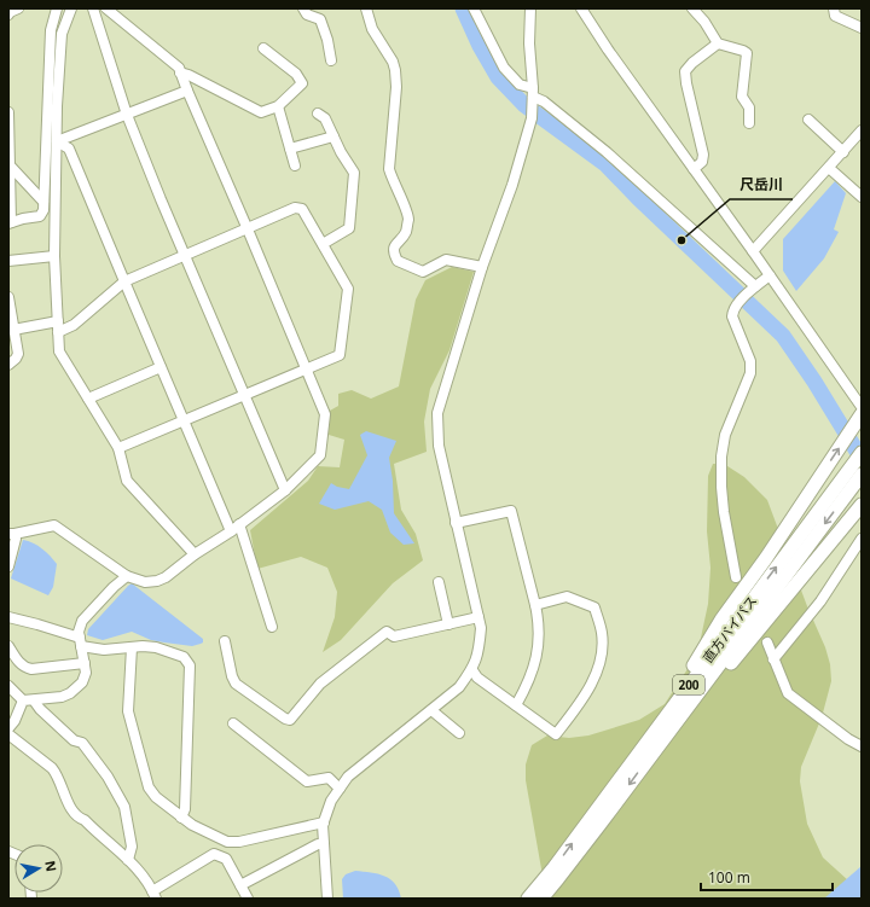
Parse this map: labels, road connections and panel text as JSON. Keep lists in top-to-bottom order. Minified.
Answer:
{"streets":{"highway":["直方バイパス","200"]},"places":["尺岳川"],"scale_bar":"100 m","north":"right"}
